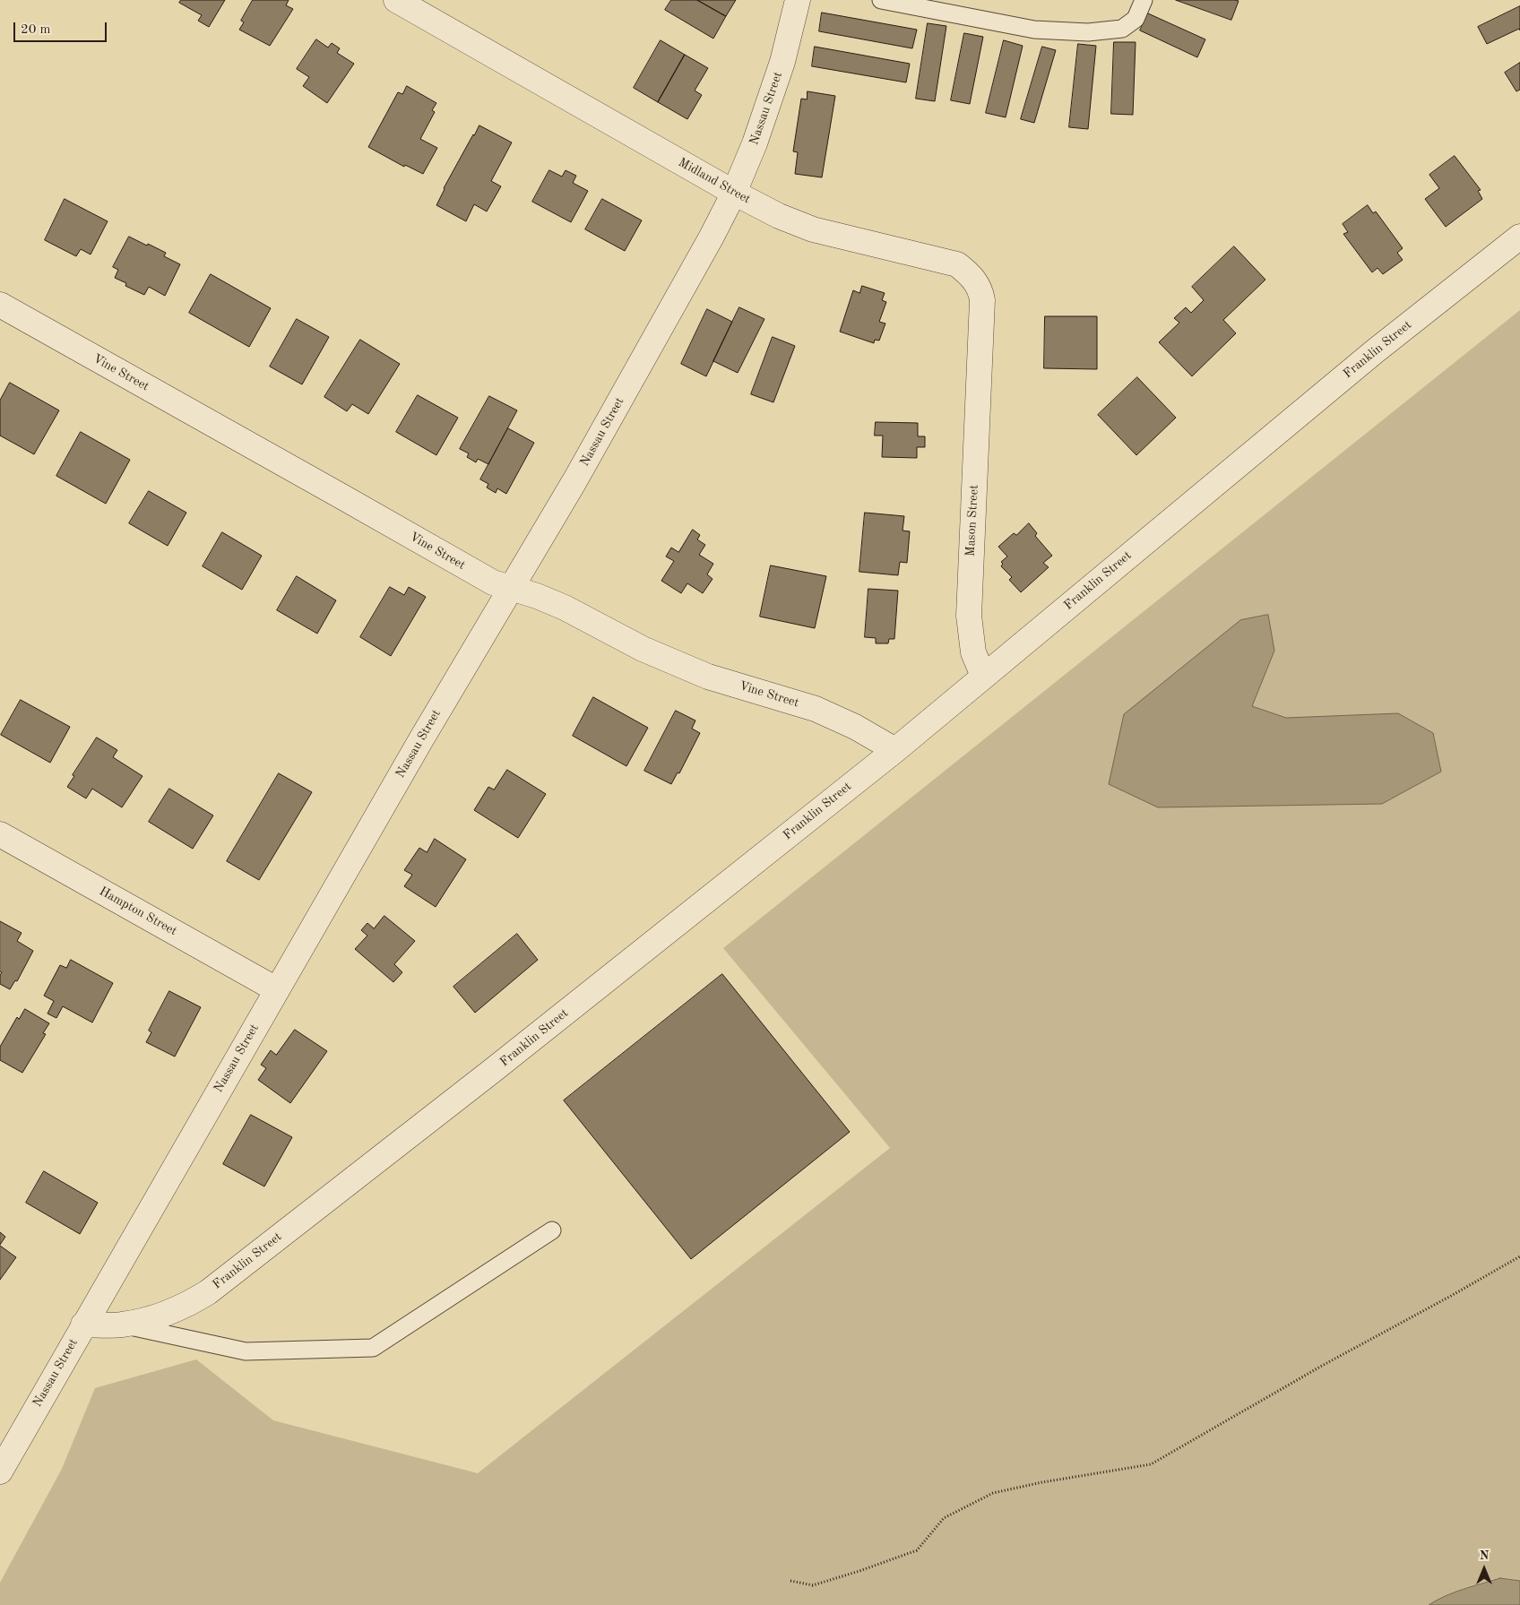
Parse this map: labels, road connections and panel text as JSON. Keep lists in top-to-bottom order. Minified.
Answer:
{"streets":{"street":["Nassau Street","Midland Street","Franklin Street","Vine Street","Mason Street","Hampton Street"]},"crossings":[["Nassau Street","Midland Street"],["Nassau Street","Franklin Street"],["Nassau Street","Vine Street"],["Nassau Street","Hampton Street"],["Midland Street","Mason Street"],["Franklin Street","Vine Street"],["Franklin Street","Mason Street"]],"scale_bar":"20 m","north":"top"}
